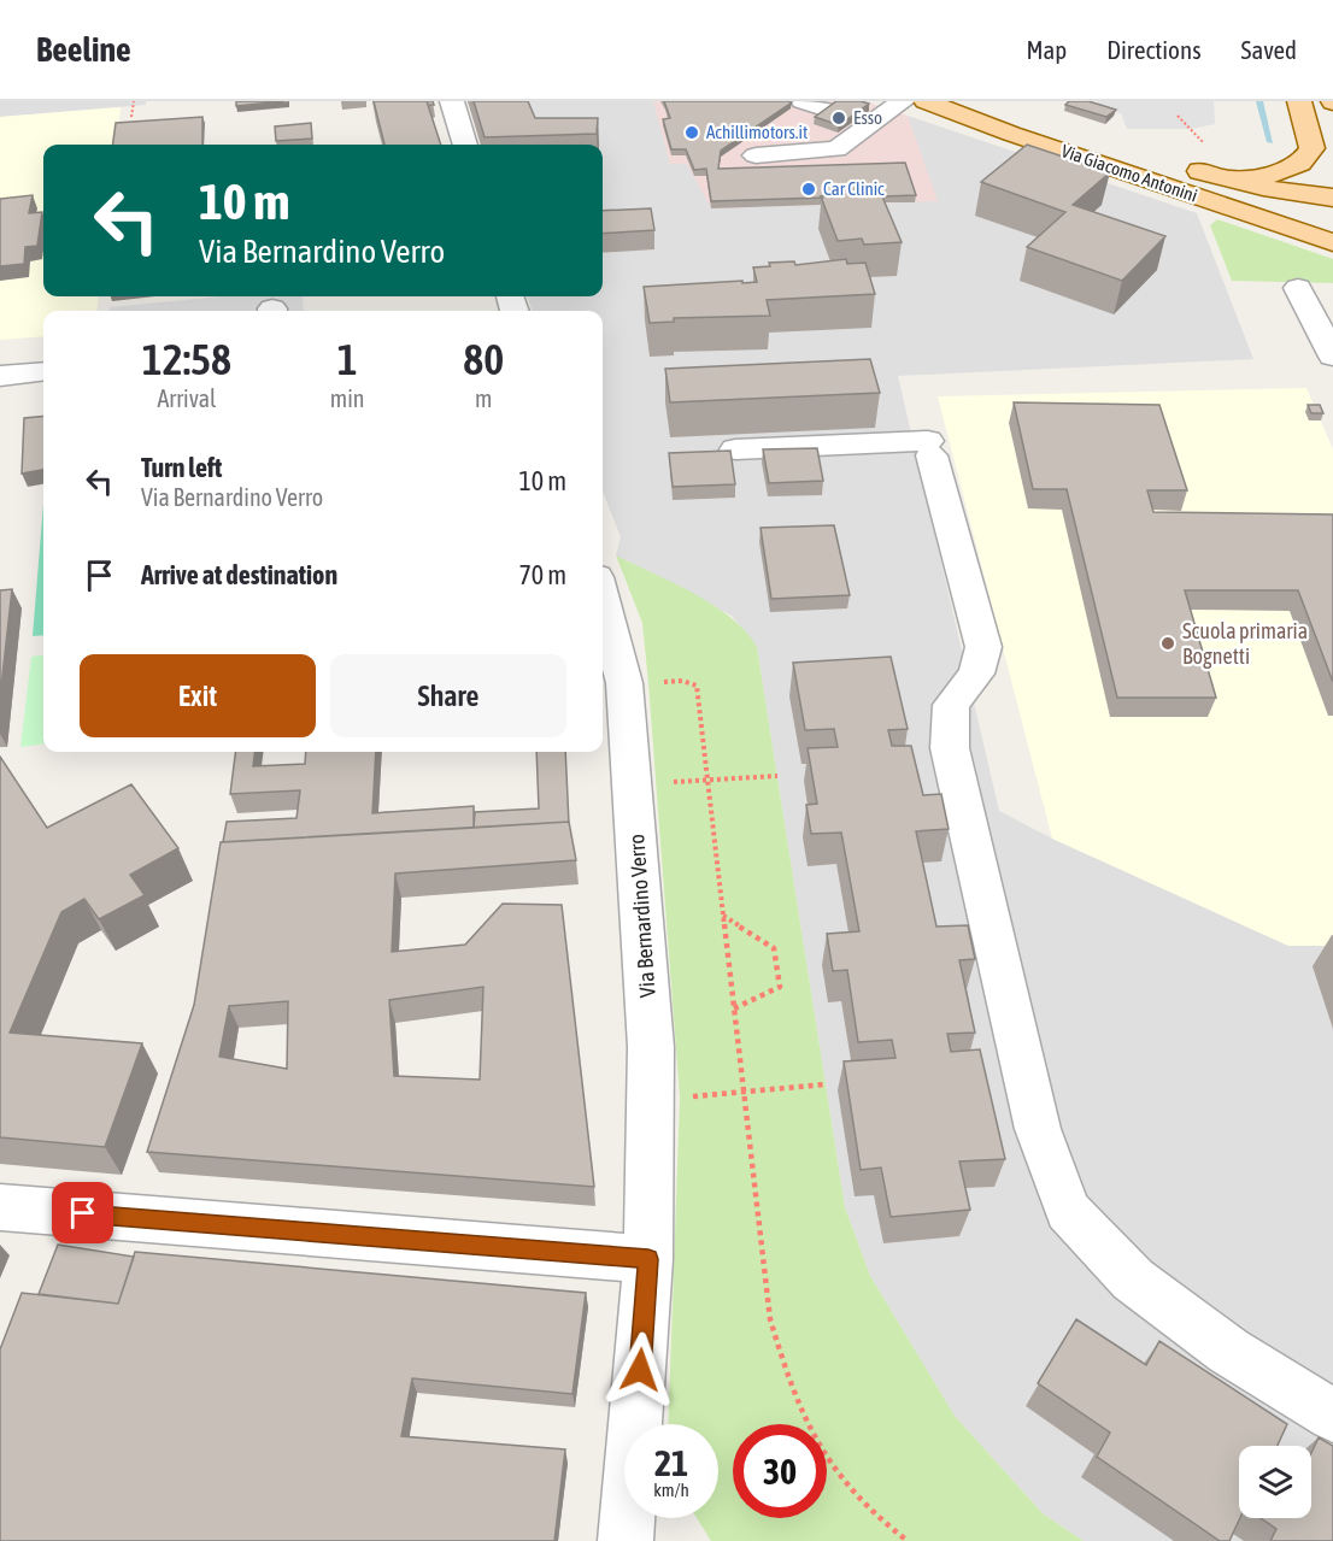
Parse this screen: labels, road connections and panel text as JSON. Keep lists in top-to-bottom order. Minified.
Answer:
{"streets":{"main road":["Via Giacomo Antonini"],"street":["Via Bernardino Verro"]},"places":["Esso","Achillimotors.it","Car Clinic","Scuola primaria Bognetti"],"page":{"header":"Beeline","nav":["Map","Directions","Saved"],"turn":["10 m","Via Bernardino Verro"],"eta":["12:58","Arrival","1","min","80","m"],"list":[{"name":"Turn left","note":"Via Bernardino Verro","value":"10 m"},{"name":"Arrive at destination","value":"70 m"}],"buttons":["Exit","Share"],"speed":"21 km/h","limit":"30"}}
